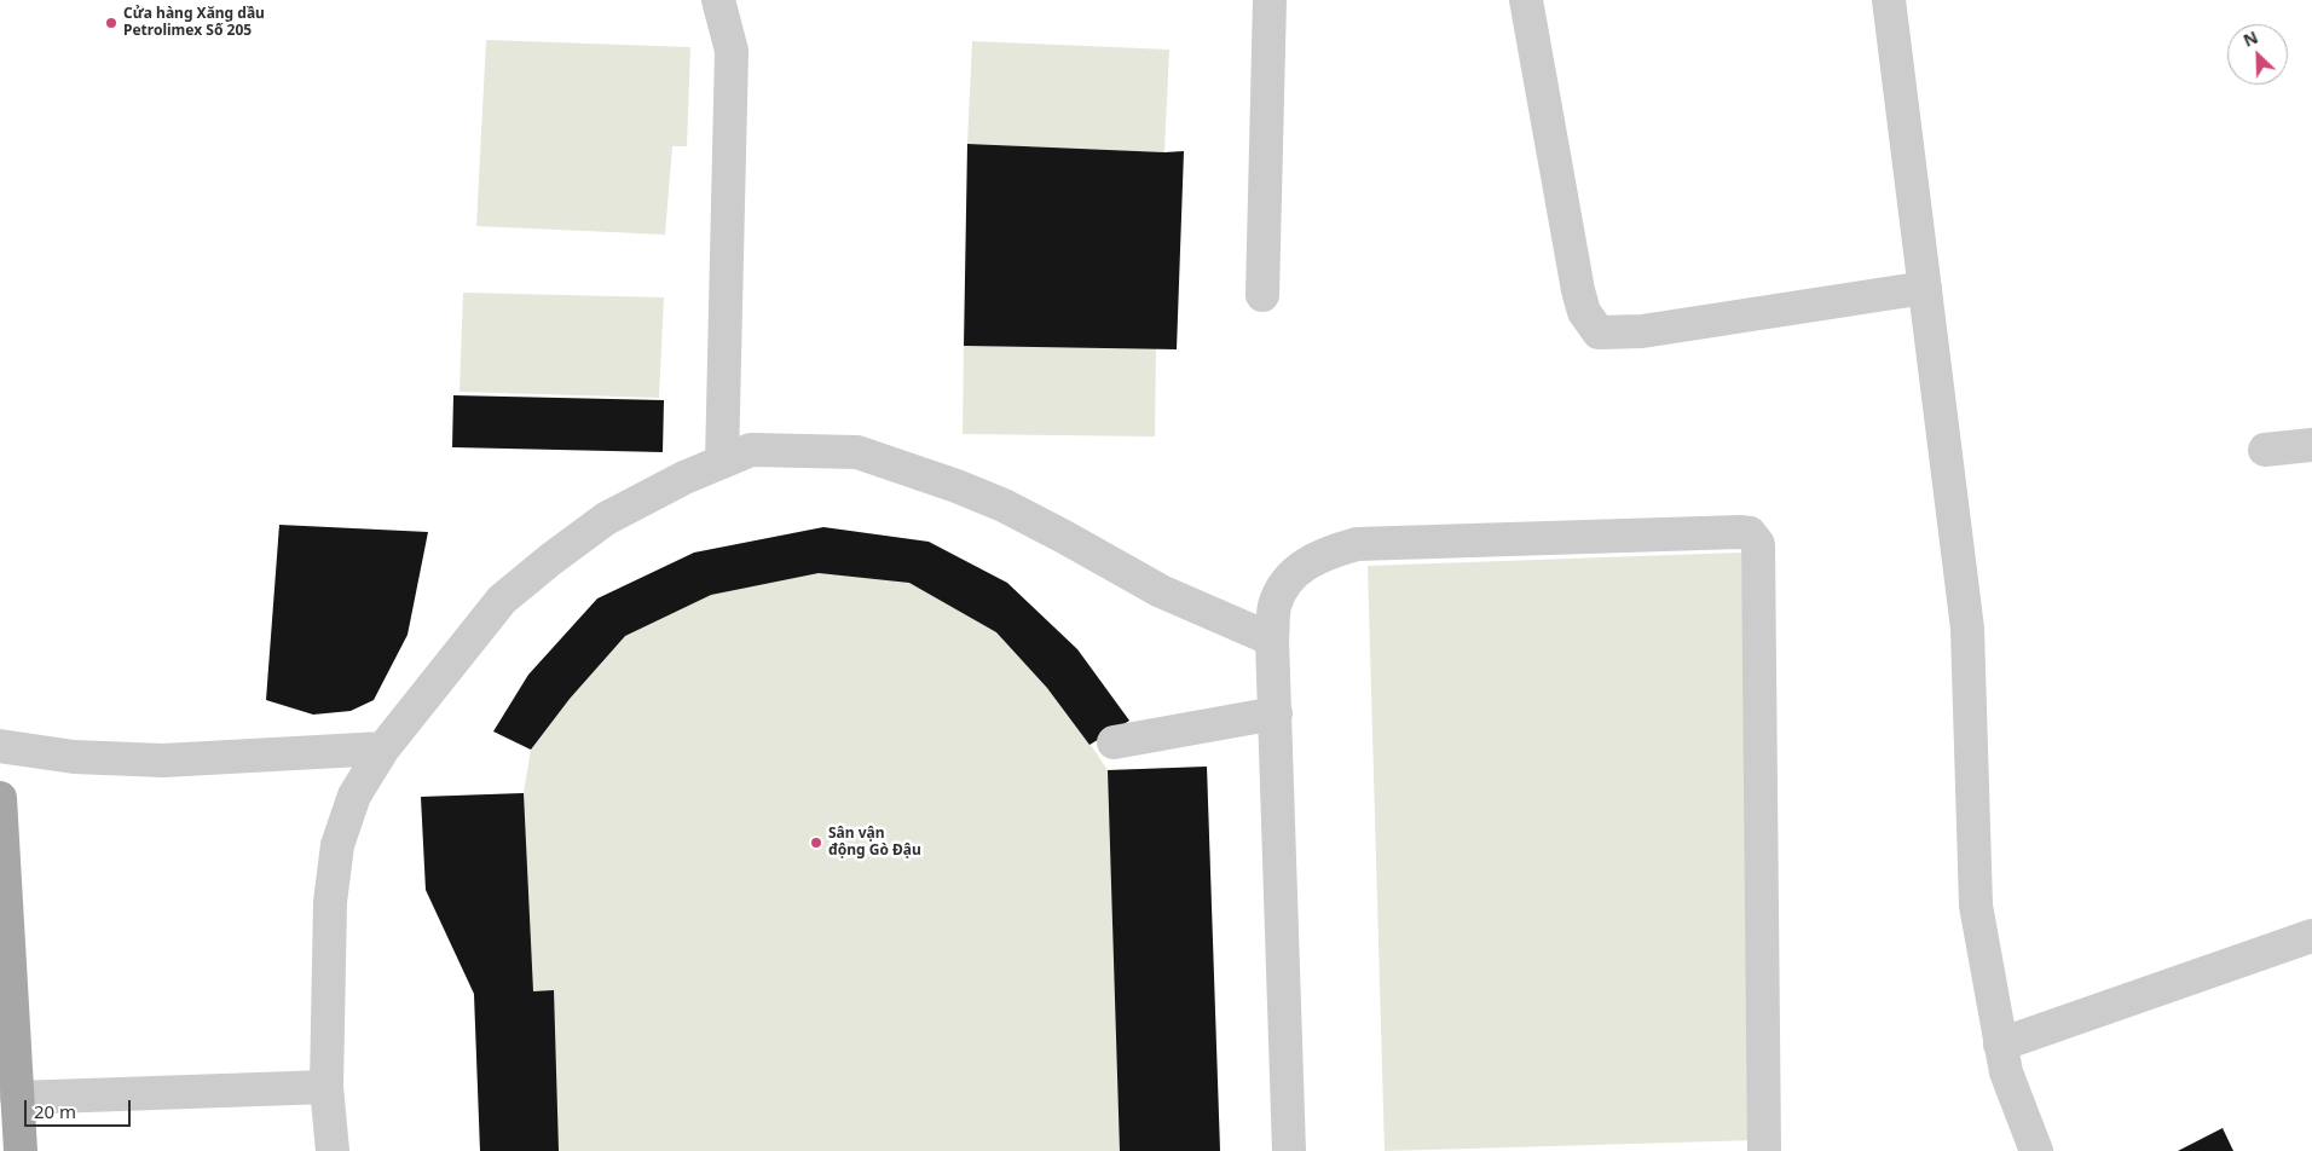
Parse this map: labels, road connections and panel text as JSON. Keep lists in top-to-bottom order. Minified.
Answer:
{"places":["Cửa hàng Xăng dầu Petrolimex Số 205","Sân vận động Gò Đậu"],"scale_bar":"20 m","north":"top left"}
